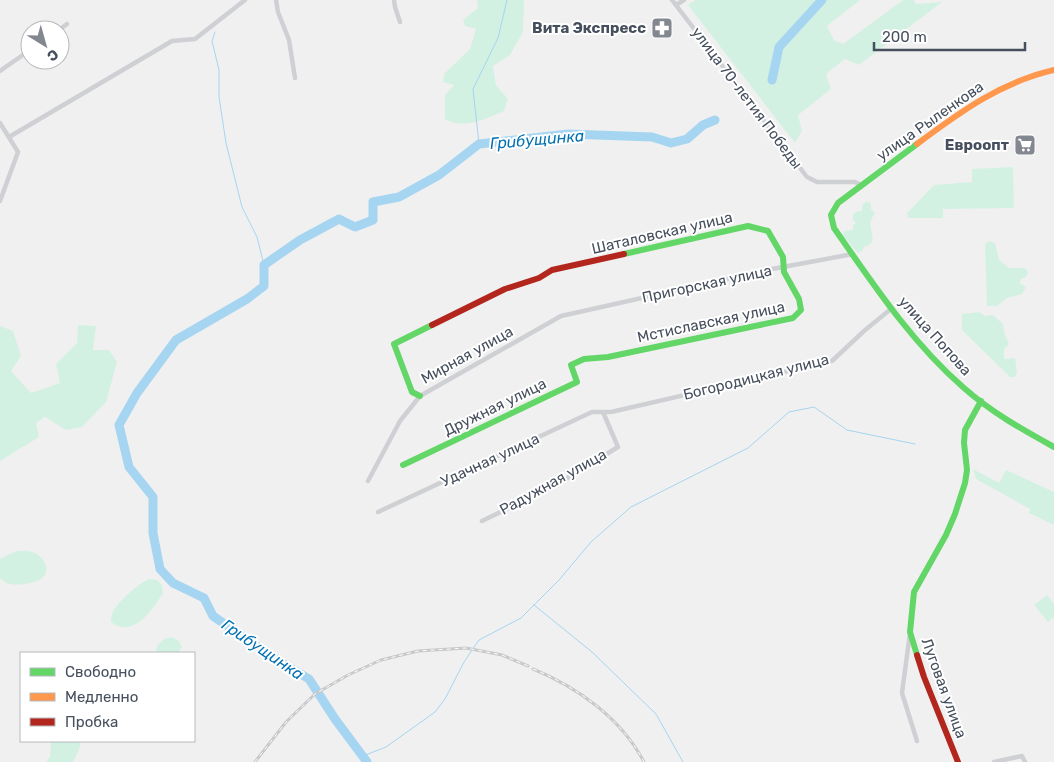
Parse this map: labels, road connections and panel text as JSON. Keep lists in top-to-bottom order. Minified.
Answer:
{"streets":{"street":["улица 70-летия Победы","улица Рыленкова","Шаталовская улица","Пригорская улица","Мстиславская улица","улица Попова","Мирная улица","Богородицкая улица","Дружная улица","Удачная улица","Радужная улица","Луговая улица"]},"crossings":[["улица 70-летия Победы","улица Рыленкова"],["улица Рыленкова","улица Попова"],["Шаталовская улица","Пригорская улица"],["Шаталовская улица","Мстиславская улица"],["Шаталовская улица","Мирная улица"],["Пригорская улица","Мстиславская улица"],["Пригорская улица","улица Попова"],["Пригорская улица","Мирная улица"],["Мстиславская улица","Дружная улица"],["улица Попова","Богородицкая улица"],["улица Попова","Луговая улица"],["Богородицкая улица","Удачная улица"],["Богородицкая улица","Радужная улица"],["Удачная улица","Радужная улица"]],"water":["Грибущинка"],"places":{"pharmacy":["Вита Экспресс"],"supermarket":["Евроопт"]},"legend":["Свободно","Медленно","Пробка"],"scale_bar":"200 m","north":"bottom right"}
